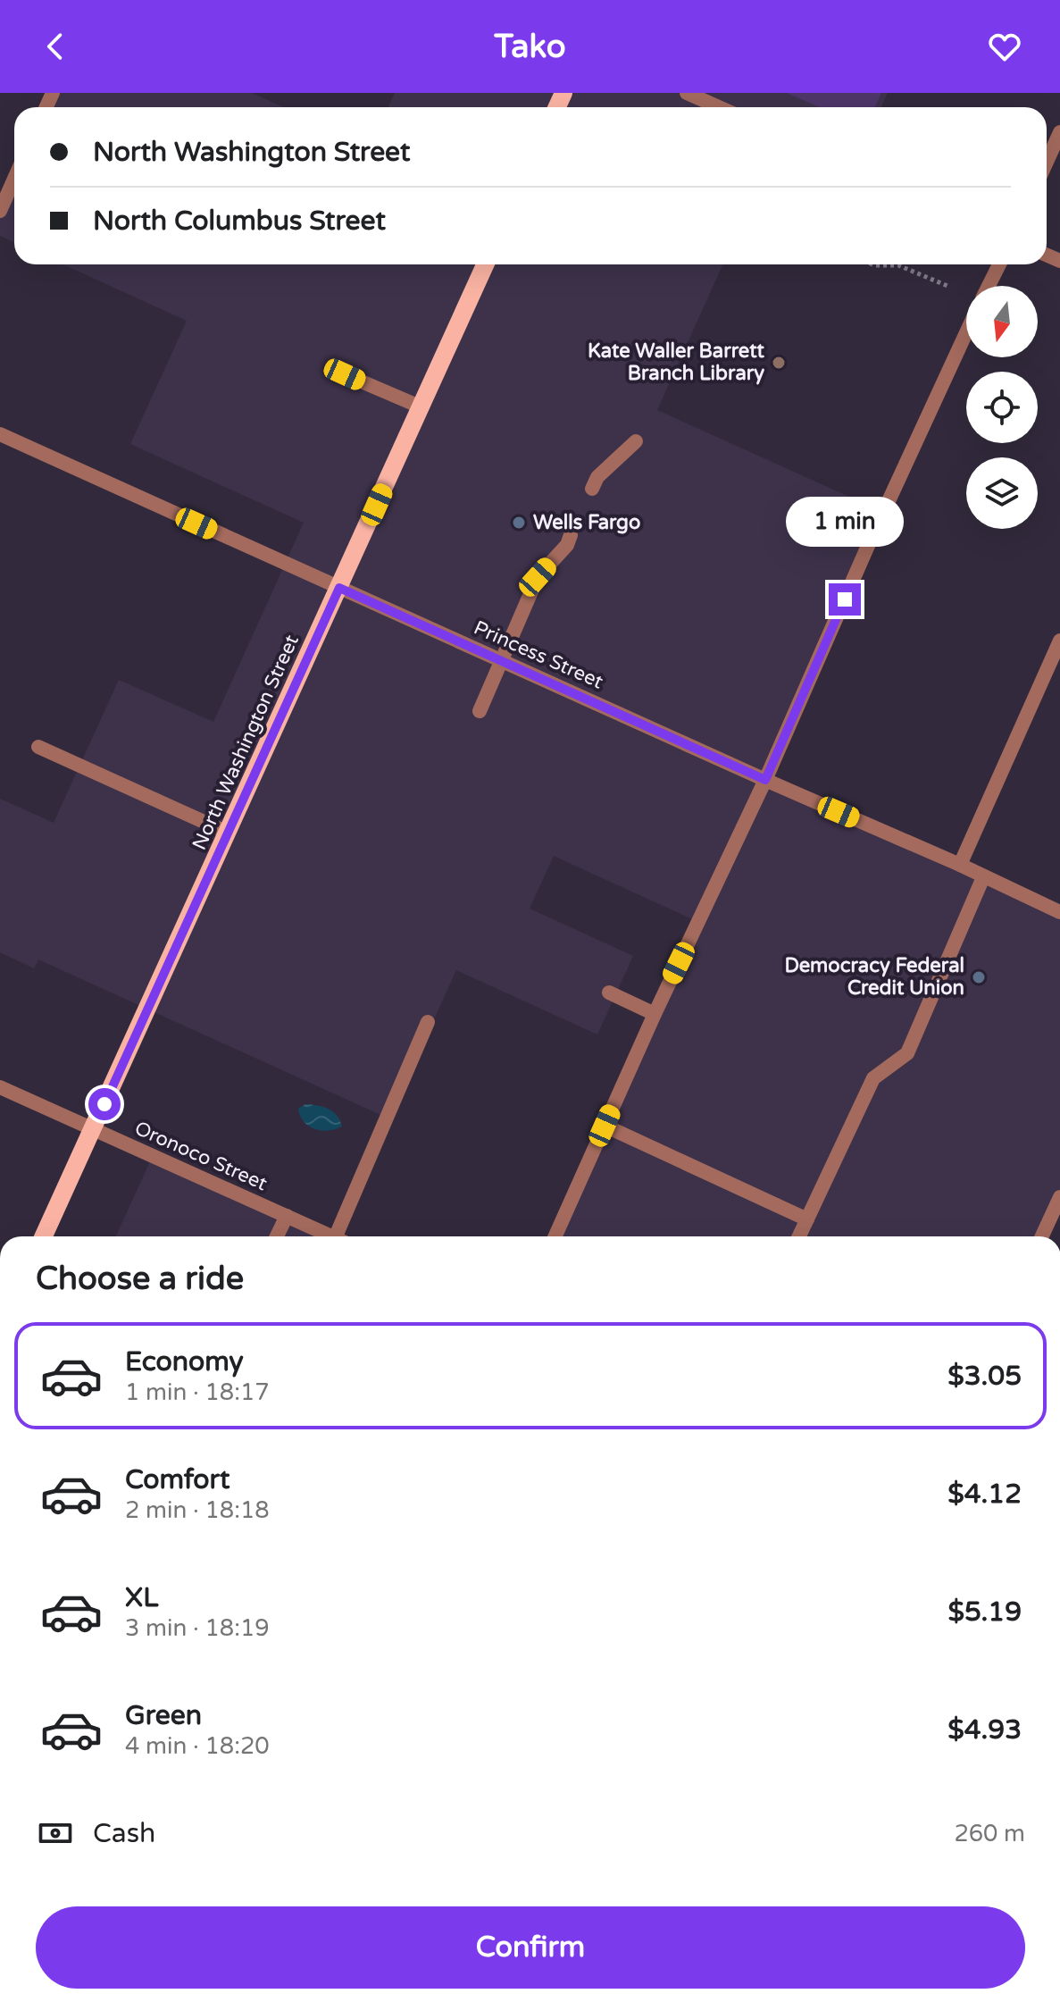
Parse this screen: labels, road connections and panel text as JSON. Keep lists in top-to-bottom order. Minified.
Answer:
{"streets":{"main road":["North Washington Street"],"street":["Princess Street","Oronoco Street"]},"crossings":[["Princess Street","North Washington Street"],["North Washington Street","Oronoco Street"]],"places":["Kate Waller Barrett Branch Library","Wells Fargo","Democracy Federal Credit Union"],"north":"bottom","page":{"header":"Tako","banner":["North Washington Street","North Columbus Street"],"bubble":"1 min","heading":"Choose a ride","list":[{"name":"Economy","note":"1 min · 18:17","value":"$3.05"},{"name":"Comfort","note":"2 min · 18:18","value":"$4.12"},{"name":"XL","note":"3 min · 18:19","value":"$5.19"},{"name":"Green","note":"4 min · 18:20","value":"$4.93"}],"pay":["Cash","260 m"],"buttons":"Confirm"}}
